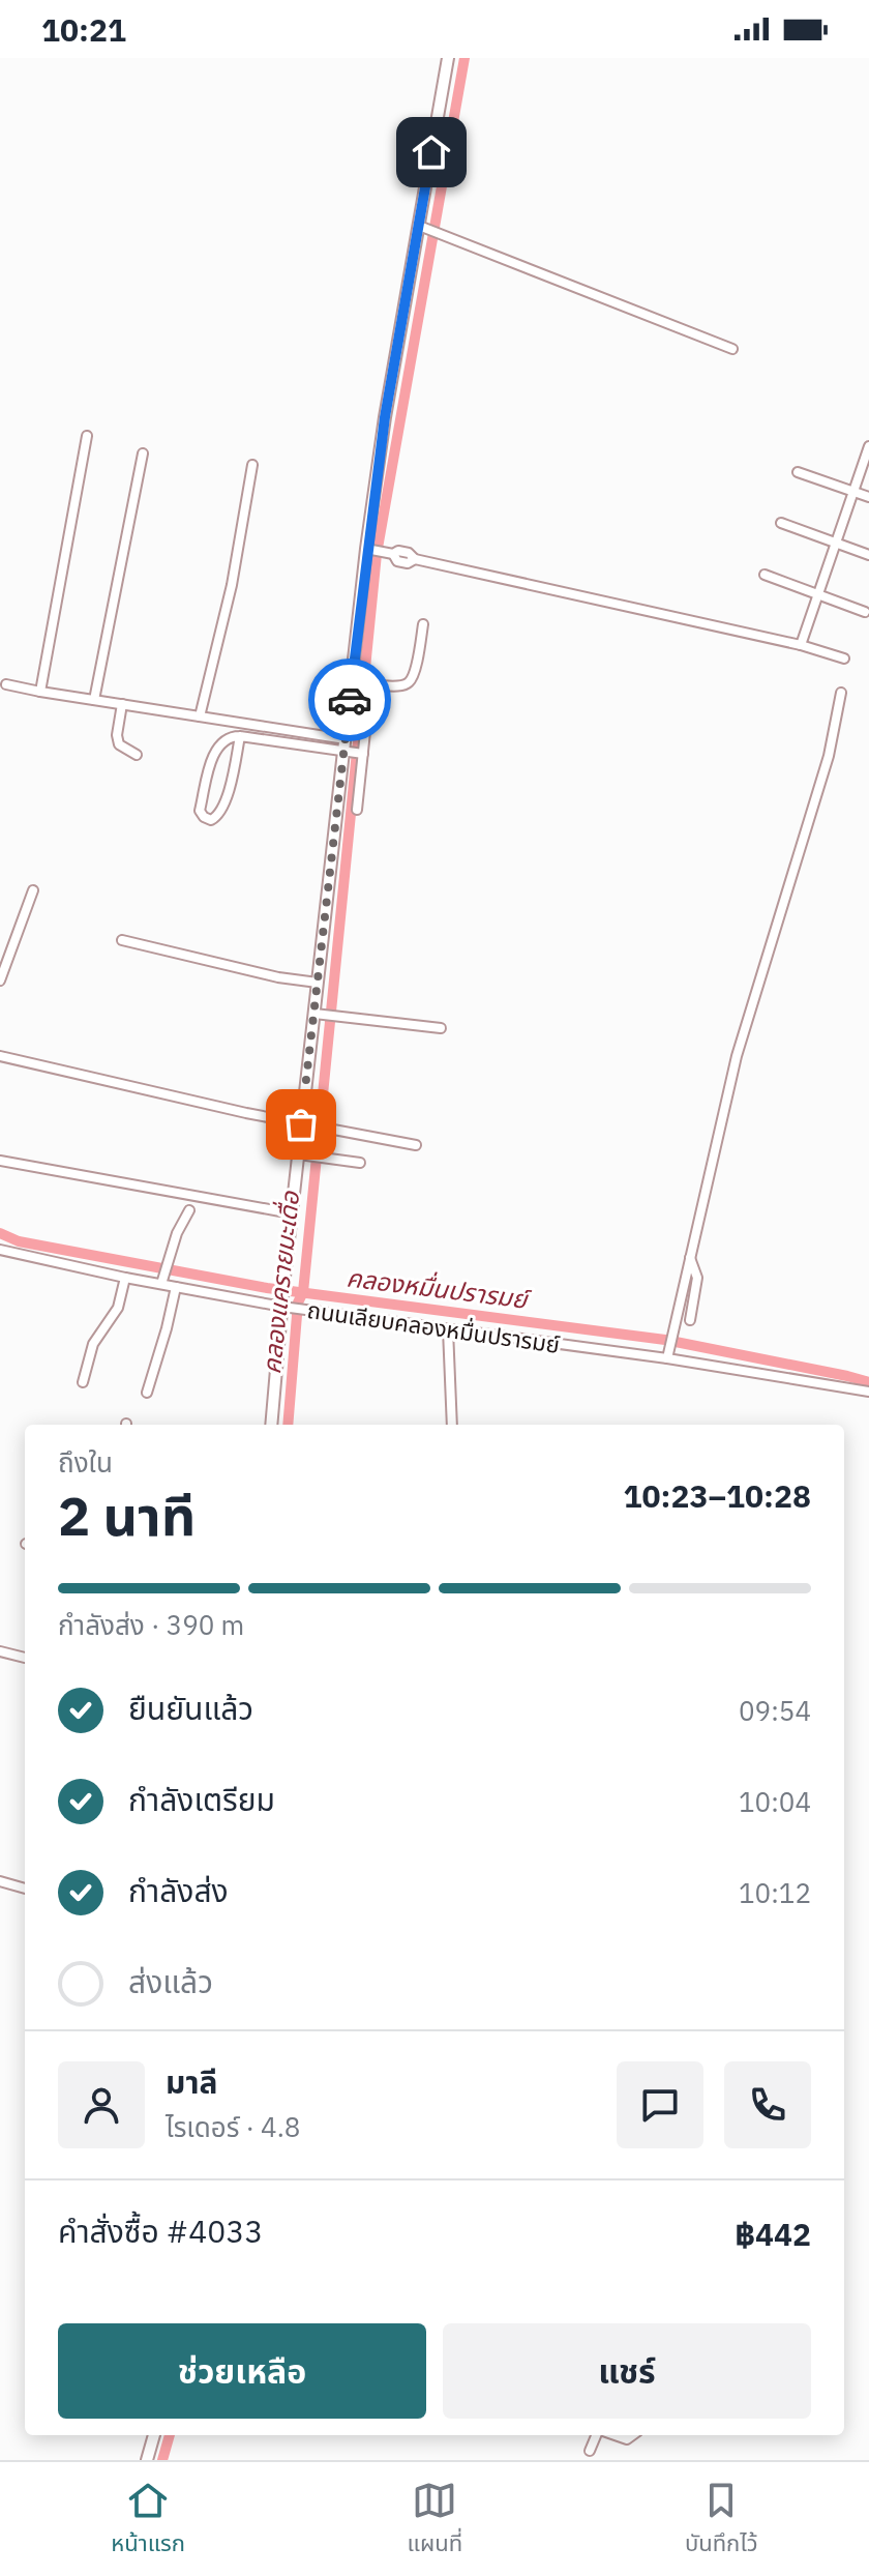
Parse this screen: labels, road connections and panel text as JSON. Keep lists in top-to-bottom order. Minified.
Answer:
{"streets":{"street":["ถนนเลียบคลองหมื่นปรารมย์"]},"water":["คลองแครายมะเดื่อ","คลองหมื่นปรารมย์"],"page":{"status":"10:21","heading":["2 นาที","ถึงใน","10:23–10:28"],"panel":["มาลี","ไรเดอร์ · 4.8","คำสั่งซื้อ #4033","฿442"],"bar":"กำลังส่ง · 390 m","list":[["ยืนยันแล้ว","09:54"],["กำลังเตรียม","10:04"],["กำลังส่ง","10:12"],"ส่งแล้ว"],"buttons":["ช่วยเหลือ","แชร์"],"tabs":["หน้าแรก","แผนที่","บันทึกไว้"]}}
